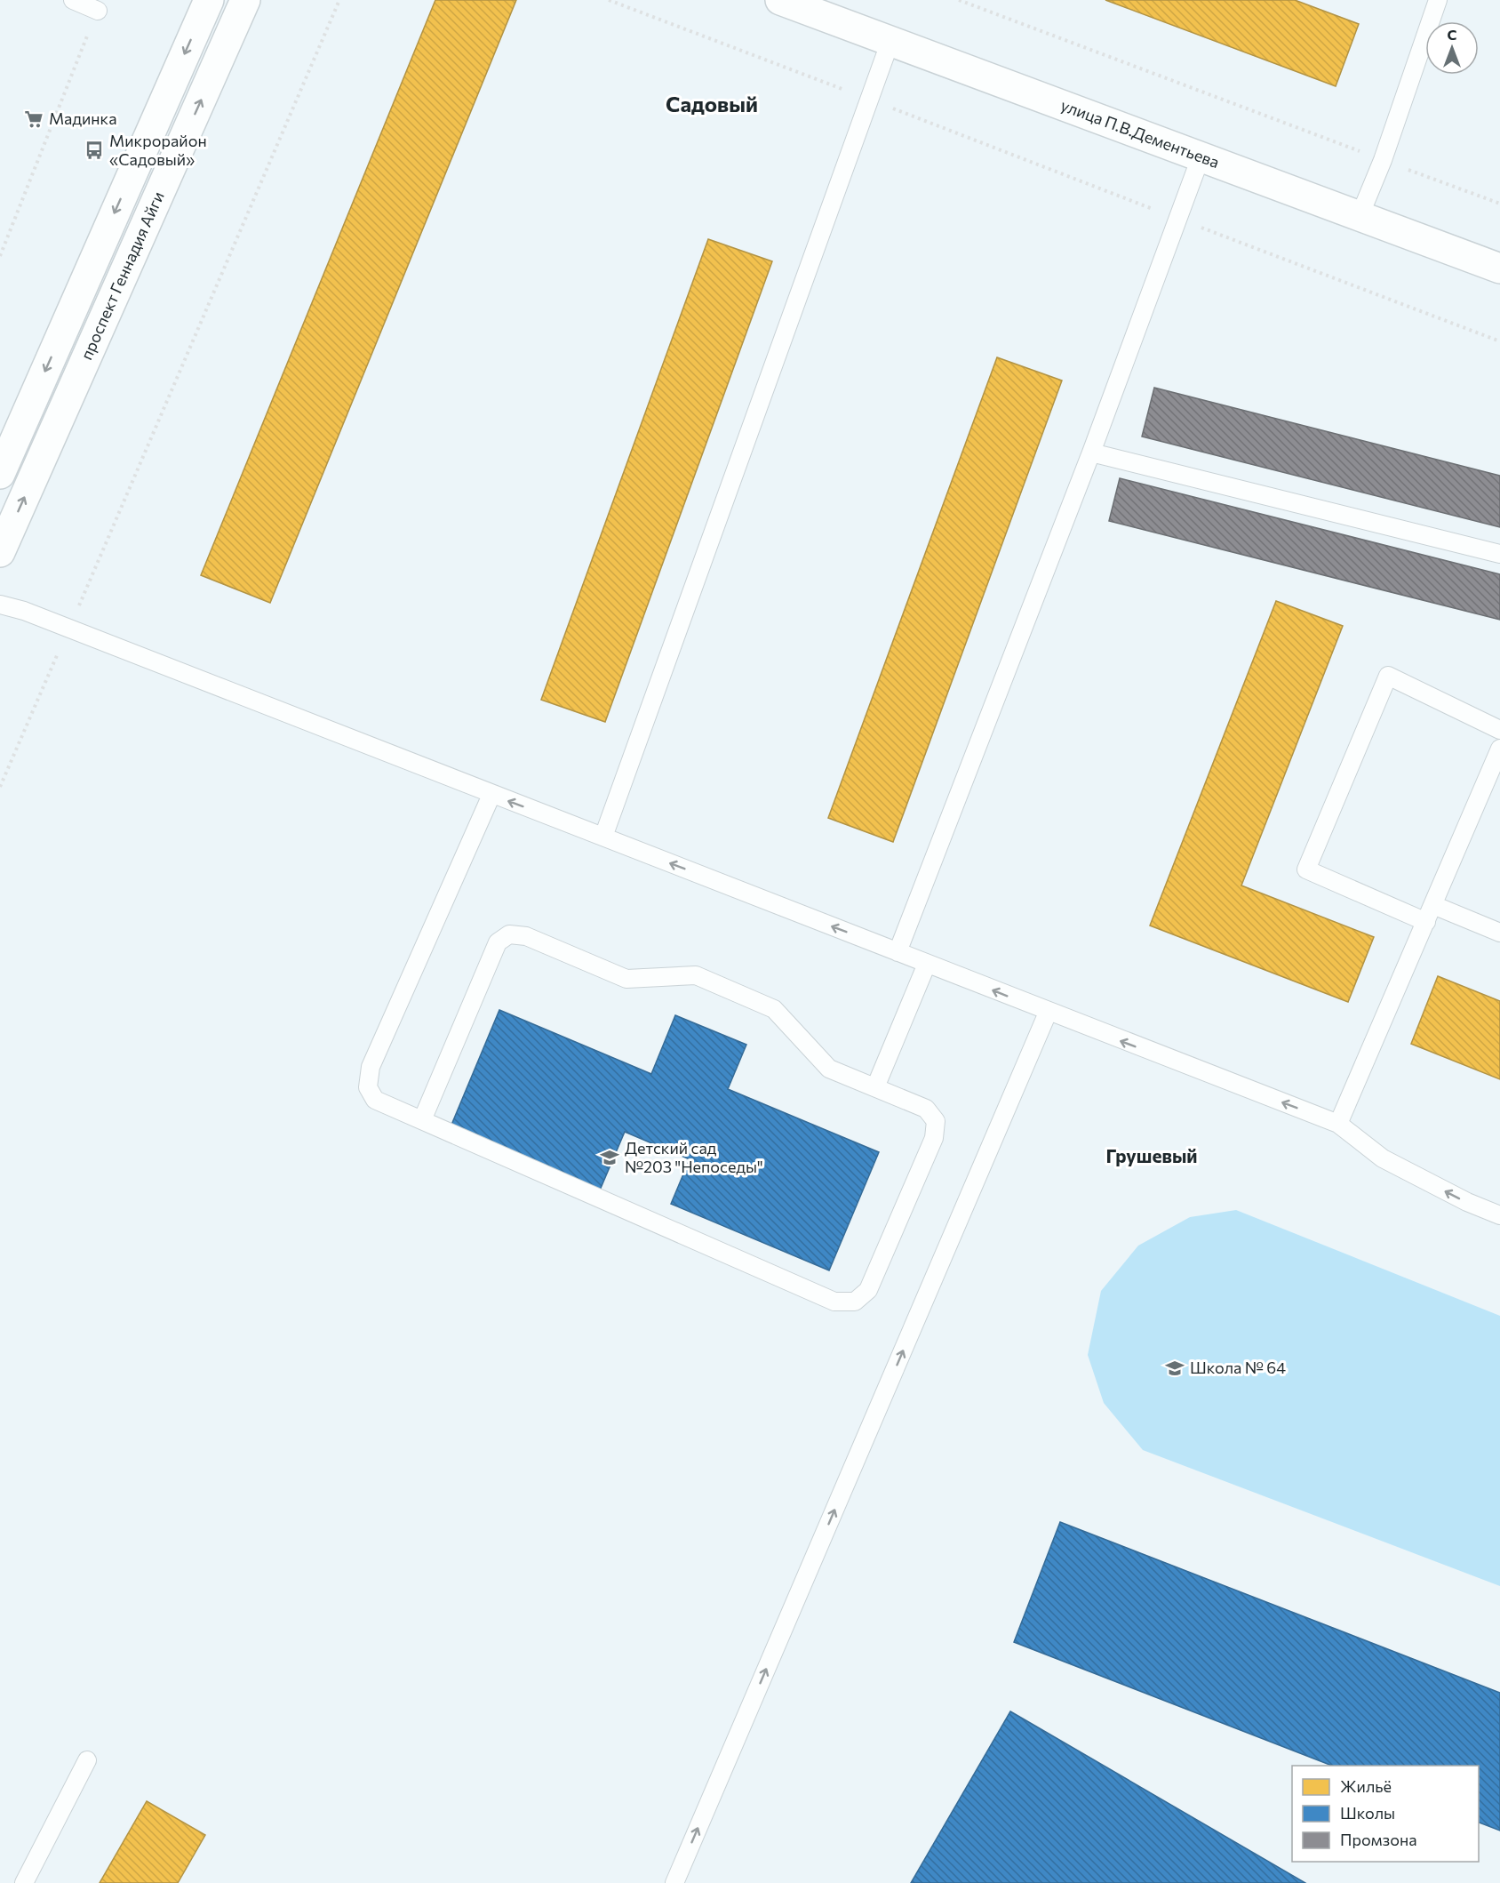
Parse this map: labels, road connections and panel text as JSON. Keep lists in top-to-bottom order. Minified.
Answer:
{"streets":{"main road":["улица П.В.Дементьева","проспект Геннадия Айги"]},"districts":["Садовый","Грушевый"],"places":{"supermarket":["Мадинка"],"bus stop":["Микрорайон «Садовый»"],"school or university":["Детский сад №203 \"Непоседы\"","Школа № 64"]},"legend":["Жильё","Школы","Промзона"],"north":"top"}
